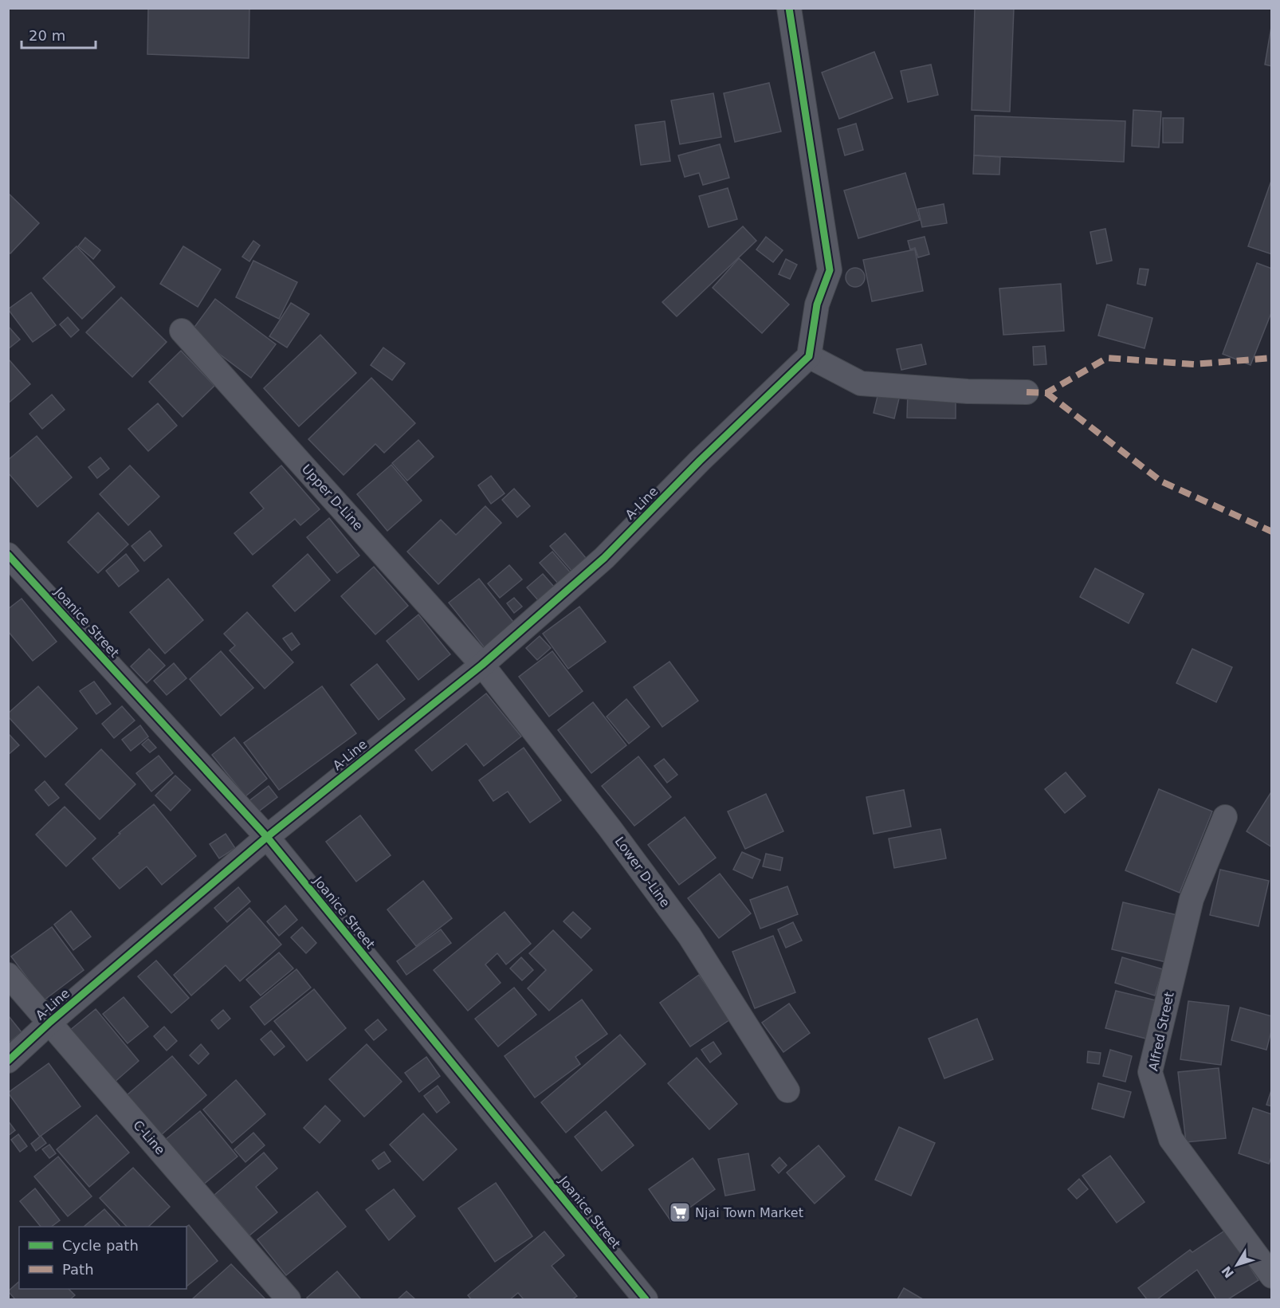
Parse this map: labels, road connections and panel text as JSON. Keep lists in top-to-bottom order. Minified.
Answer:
{"streets":{"street":["Upper D-Line","A-Line","Joanice Street","Lower D-Line","Alfred Street","C-Line"]},"crossings":[["Upper D-Line","A-Line"],["Upper D-Line","Lower D-Line"],["A-Line","Joanice Street"],["A-Line","Lower D-Line"],["A-Line","C-Line"]],"places":{"supermarket":["Njai Town Market"]},"legend":["Cycle path","Path"],"scale_bar":"20 m","north":"bottom left"}
